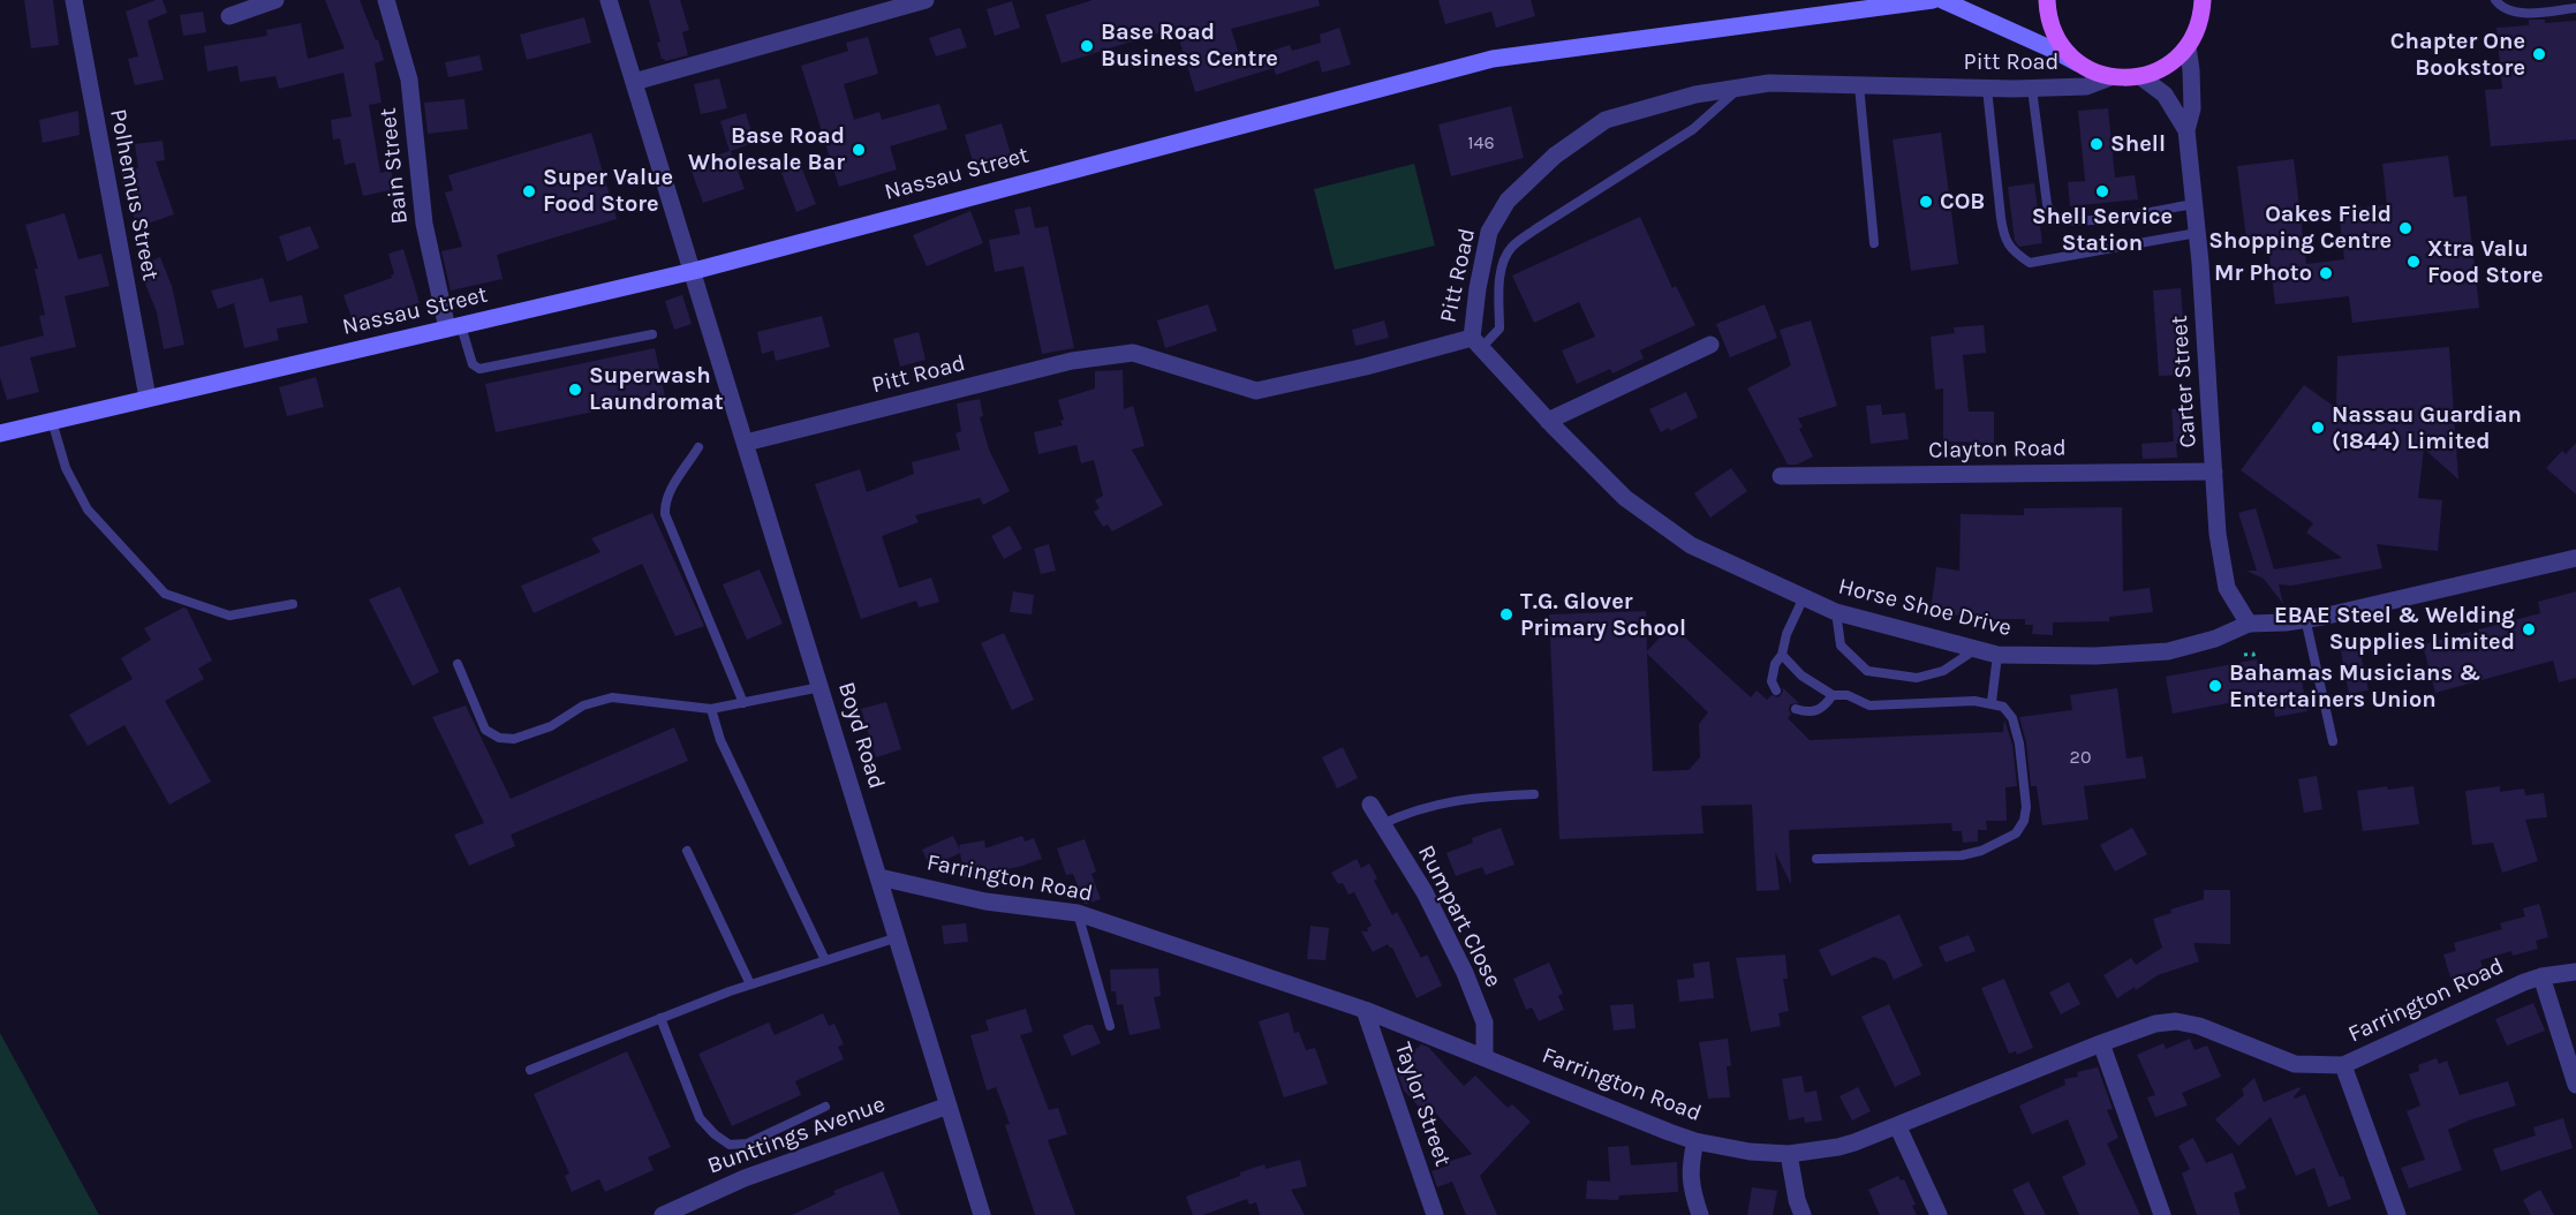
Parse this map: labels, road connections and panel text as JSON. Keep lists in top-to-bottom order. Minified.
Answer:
{"streets":{"main road":["Nassau Street"],"street":["Pitt Road","Bain Street","Polhemus Street","Carter Street","Clayton Road","Horse Shoe Drive","Boyd Road","Farrington Road","Rumpart Close","Taylor Street","Bunttings Avenue"]},"crossings":[["Pitt Road","Horse Shoe Drive"],["Pitt Road","Boyd Road"],["Bain Street","Nassau Street"],["Nassau Street","Polhemus Street"],["Nassau Street","Boyd Road"],["Carter Street","Clayton Road"],["Carter Street","Horse Shoe Drive"],["Boyd Road","Farrington Road"],["Boyd Road","Bunttings Avenue"],["Farrington Road","Rumpart Close"],["Farrington Road","Taylor Street"]],"places":["Base Road Business Centre","Chapter One Bookstore","Shell","Base Road Wholesale Bar","Super Value Food Store","Shell Service Station","COB","Oakes Field Shopping Centre","Xtra Valu Food Store","Mr Photo","Superwash Laundromat","Nassau Guardian (1844) Limited","T.G. Glover Primary School","EBAE Steel & Welding Supplies Limited","Bahamas Musicians & Entertainers Union"],"house_numbers":["146","20"]}
